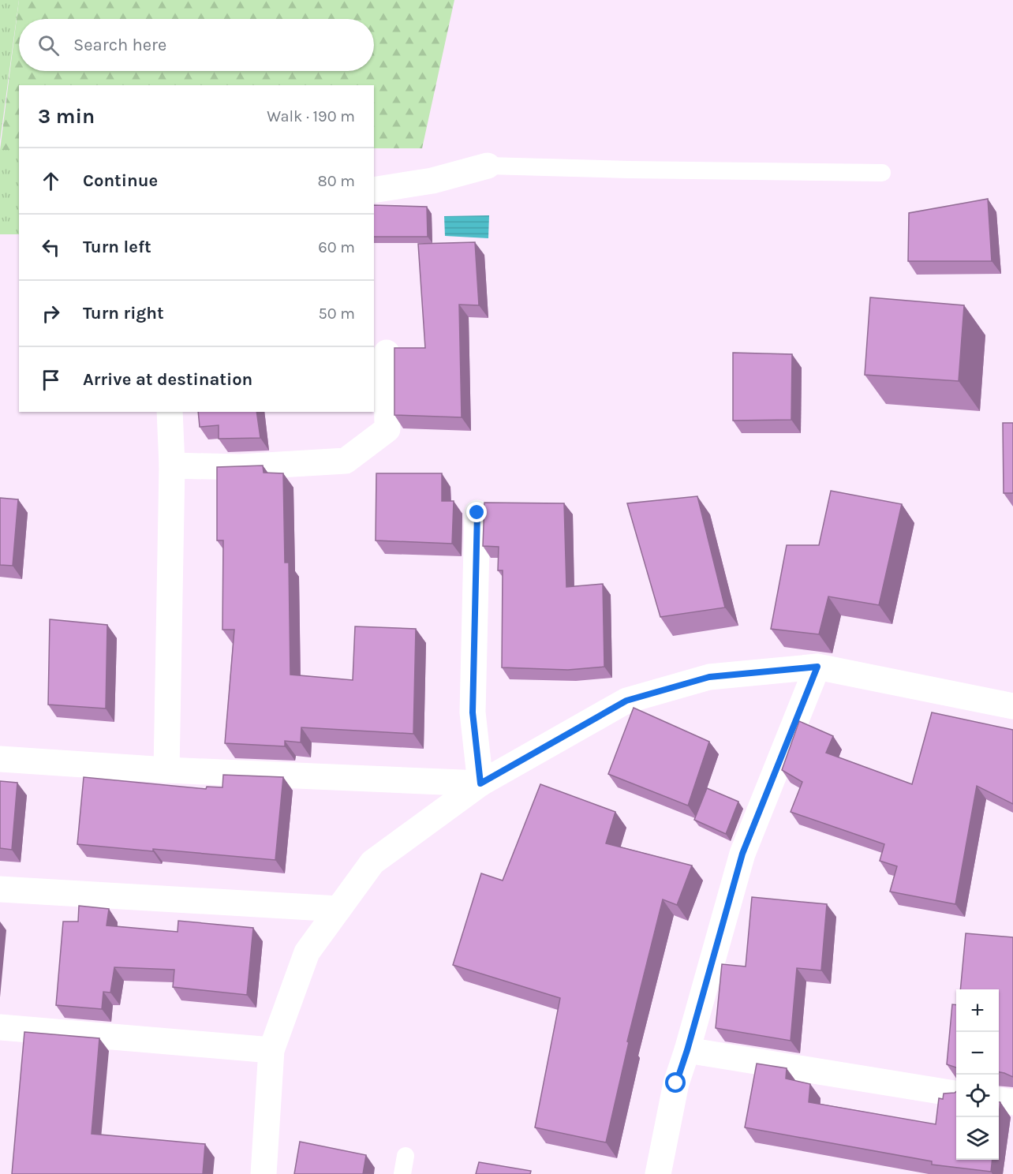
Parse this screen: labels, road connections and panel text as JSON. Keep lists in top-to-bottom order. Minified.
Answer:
{"page":{"search":"Search here","heading":["3 min","Walk · 190 m"],"list":[["Continue","80 m"],["Turn left","60 m"],["Turn right","50 m"],"Arrive at destination"],"map_buttons":["+","−"]}}
